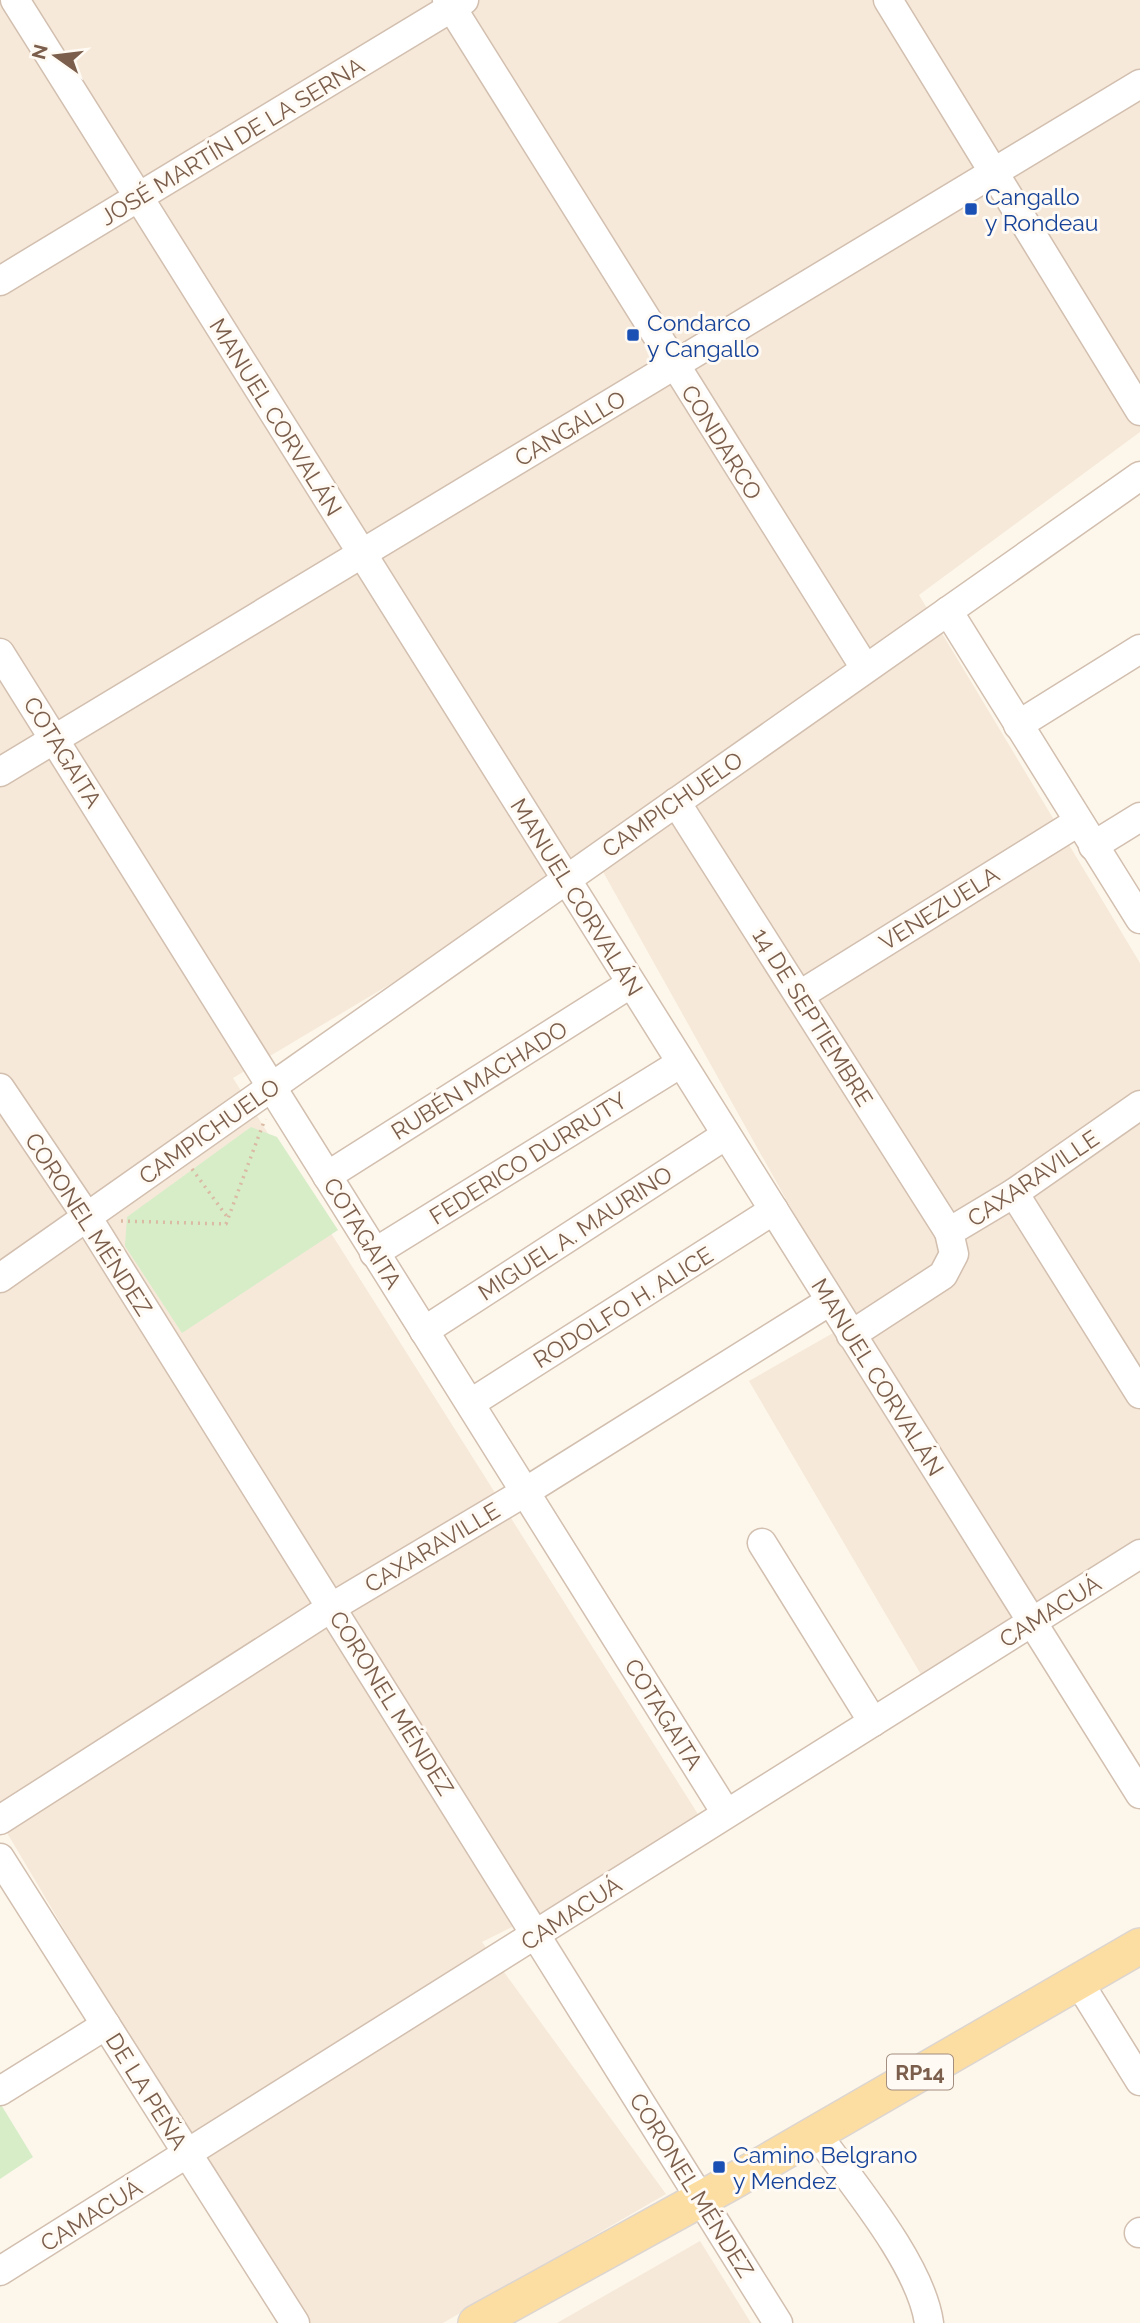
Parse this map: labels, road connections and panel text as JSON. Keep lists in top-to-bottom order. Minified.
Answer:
{"streets":{"main road":["RP14"],"street":["JOSÉ MARTÍN DE LA SERNA","MANUEL CORVALÁN","CANGALLO","CONDARCO","COTAGAITA","CAMPICHUELO","VENEZUELA","14 DE SEPTIEMBRE","RUBÉN MACHADO","FEDERICO DURRUTY","CAXARAVILLE","CORONEL MÉNDEZ","MIGUEL A. MAURINO","RODOLFO H. ALICE","CAMACUÁ","DE LA PEÑA"]},"crossings":[["JOSÉ MARTÍN DE LA SERNA","MANUEL CORVALÁN"],["JOSÉ MARTÍN DE LA SERNA","CONDARCO"],["MANUEL CORVALÁN","CANGALLO"],["MANUEL CORVALÁN","CAMPICHUELO"],["MANUEL CORVALÁN","RUBÉN MACHADO"],["MANUEL CORVALÁN","FEDERICO DURRUTY"],["MANUEL CORVALÁN","CAXARAVILLE"],["MANUEL CORVALÁN","MIGUEL A. MAURINO"],["MANUEL CORVALÁN","RODOLFO H. ALICE"],["MANUEL CORVALÁN","CAMACUÁ"],["CANGALLO","CONDARCO"],["CANGALLO","COTAGAITA"],["CONDARCO","CAMPICHUELO"],["COTAGAITA","CAMPICHUELO"],["COTAGAITA","RUBÉN MACHADO"],["COTAGAITA","FEDERICO DURRUTY"],["COTAGAITA","CAXARAVILLE"],["COTAGAITA","MIGUEL A. MAURINO"],["COTAGAITA","RODOLFO H. ALICE"],["COTAGAITA","CAMACUÁ"],["CAMPICHUELO","14 DE SEPTIEMBRE"],["CAMPICHUELO","CORONEL MÉNDEZ"],["VENEZUELA","14 DE SEPTIEMBRE"],["14 DE SEPTIEMBRE","CAXARAVILLE"],["CAXARAVILLE","CORONEL MÉNDEZ"],["CORONEL MÉNDEZ","CAMACUÁ"],["CORONEL MÉNDEZ","RP14"],["CAMACUÁ","DE LA PEÑA"]],"places":{"transit":["Cangallo y Rondeau","Condarco y Cangallo","Camino Belgrano y Mendez"]},"north":"left"}
